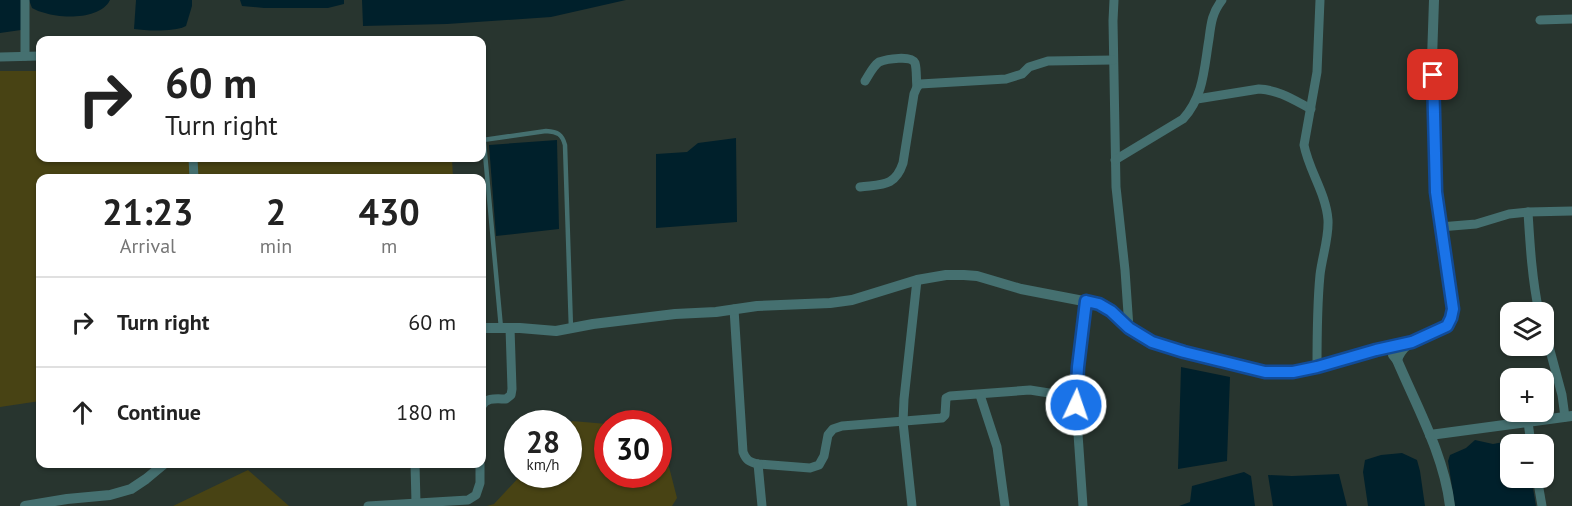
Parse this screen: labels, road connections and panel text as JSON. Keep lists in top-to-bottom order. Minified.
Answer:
{"page":{"turn":["60 m","Turn right"],"eta":["21:23","Arrival","2","min","430","m"],"list":[{"name":"Turn right","value":"60 m"},{"name":"Continue","value":"180 m"}],"map_buttons":["+","−"],"speed":"28 km/h","limit":"30"}}
